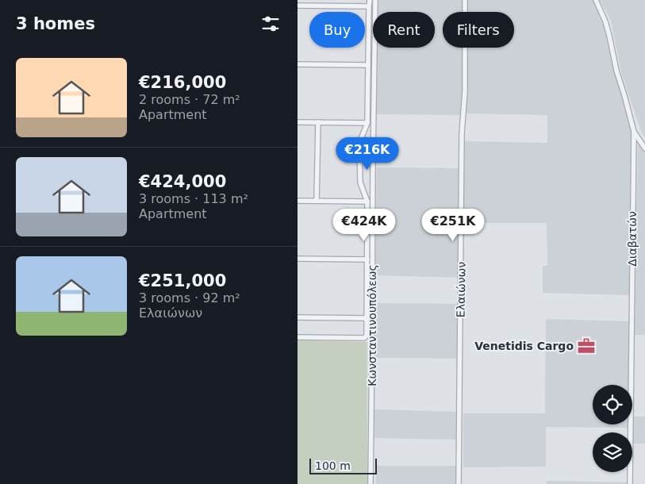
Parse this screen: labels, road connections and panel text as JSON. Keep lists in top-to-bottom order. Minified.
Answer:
{"streets":{"street":["Διαβατών","Ελαιώνων","Κωνσταντινουπόλεως"]},"places":{"office":["Venetidis Cargo"]},"scale_bar":"100 m","page":{"heading":"3 homes","chip":["Buy","Rent","Filters"],"list":[{"name":"€216,000","note":"2 rooms · 72 m² · Apartment"},{"name":"€424,000","note":"3 rooms · 113 m² · Apartment"},{"name":"€251,000","note":"3 rooms · 92 m² · Ελαιώνων"}],"price":["€216K","€424K","€251K"],"scale":"100 m"}}
